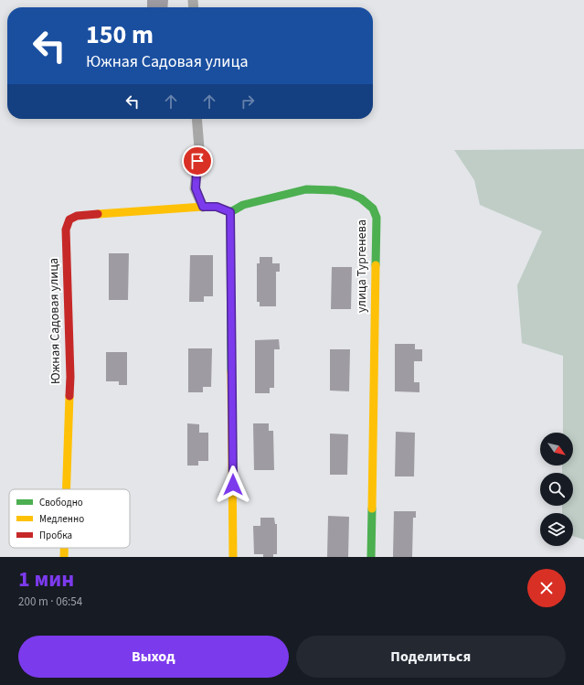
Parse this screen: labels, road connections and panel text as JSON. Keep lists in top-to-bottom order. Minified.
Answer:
{"streets":{"street":["улица Тургенева","Южная Садовая улица"]},"crossings":[["улица Тургенева","Южная Садовая улица"]],"legend":["Свободно","Медленно","Пробка"],"north":"bottom right","page":{"turn":["150 m","Южная Садовая улица"],"heading":["1 мин","200 m · 06:54"],"buttons":["Выход","Поделиться"]}}
